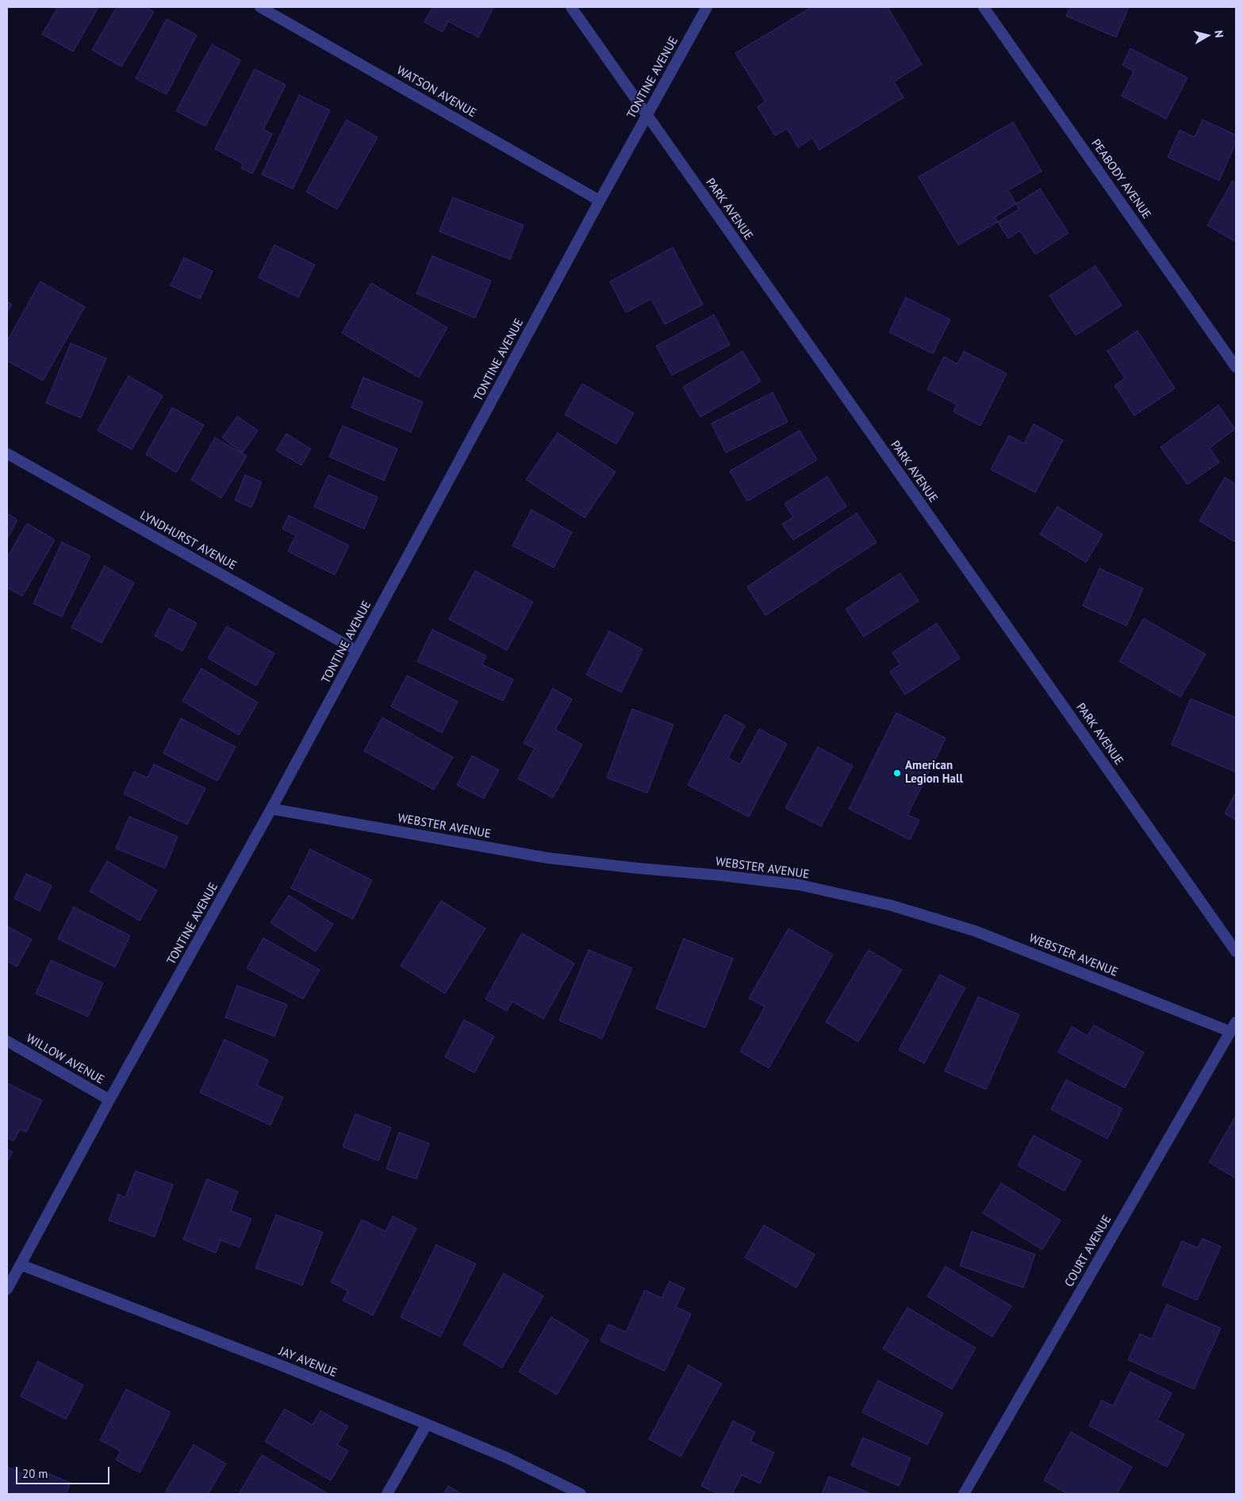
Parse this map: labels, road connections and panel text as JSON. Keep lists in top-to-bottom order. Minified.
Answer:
{"streets":{"street":["TONTINE AVENUE","WATSON AVENUE","PEABODY AVENUE","PARK AVENUE","LYNDHURST AVENUE","WEBSTER AVENUE","WILLOW AVENUE","COURT AVENUE","JAY AVENUE"]},"crossings":[["TONTINE AVENUE","WATSON AVENUE"],["TONTINE AVENUE","PARK AVENUE"],["TONTINE AVENUE","LYNDHURST AVENUE"],["TONTINE AVENUE","WEBSTER AVENUE"],["TONTINE AVENUE","WILLOW AVENUE"],["TONTINE AVENUE","JAY AVENUE"],["WEBSTER AVENUE","COURT AVENUE"]],"places":["American Legion Hall"],"scale_bar":"20 m","north":"right"}
